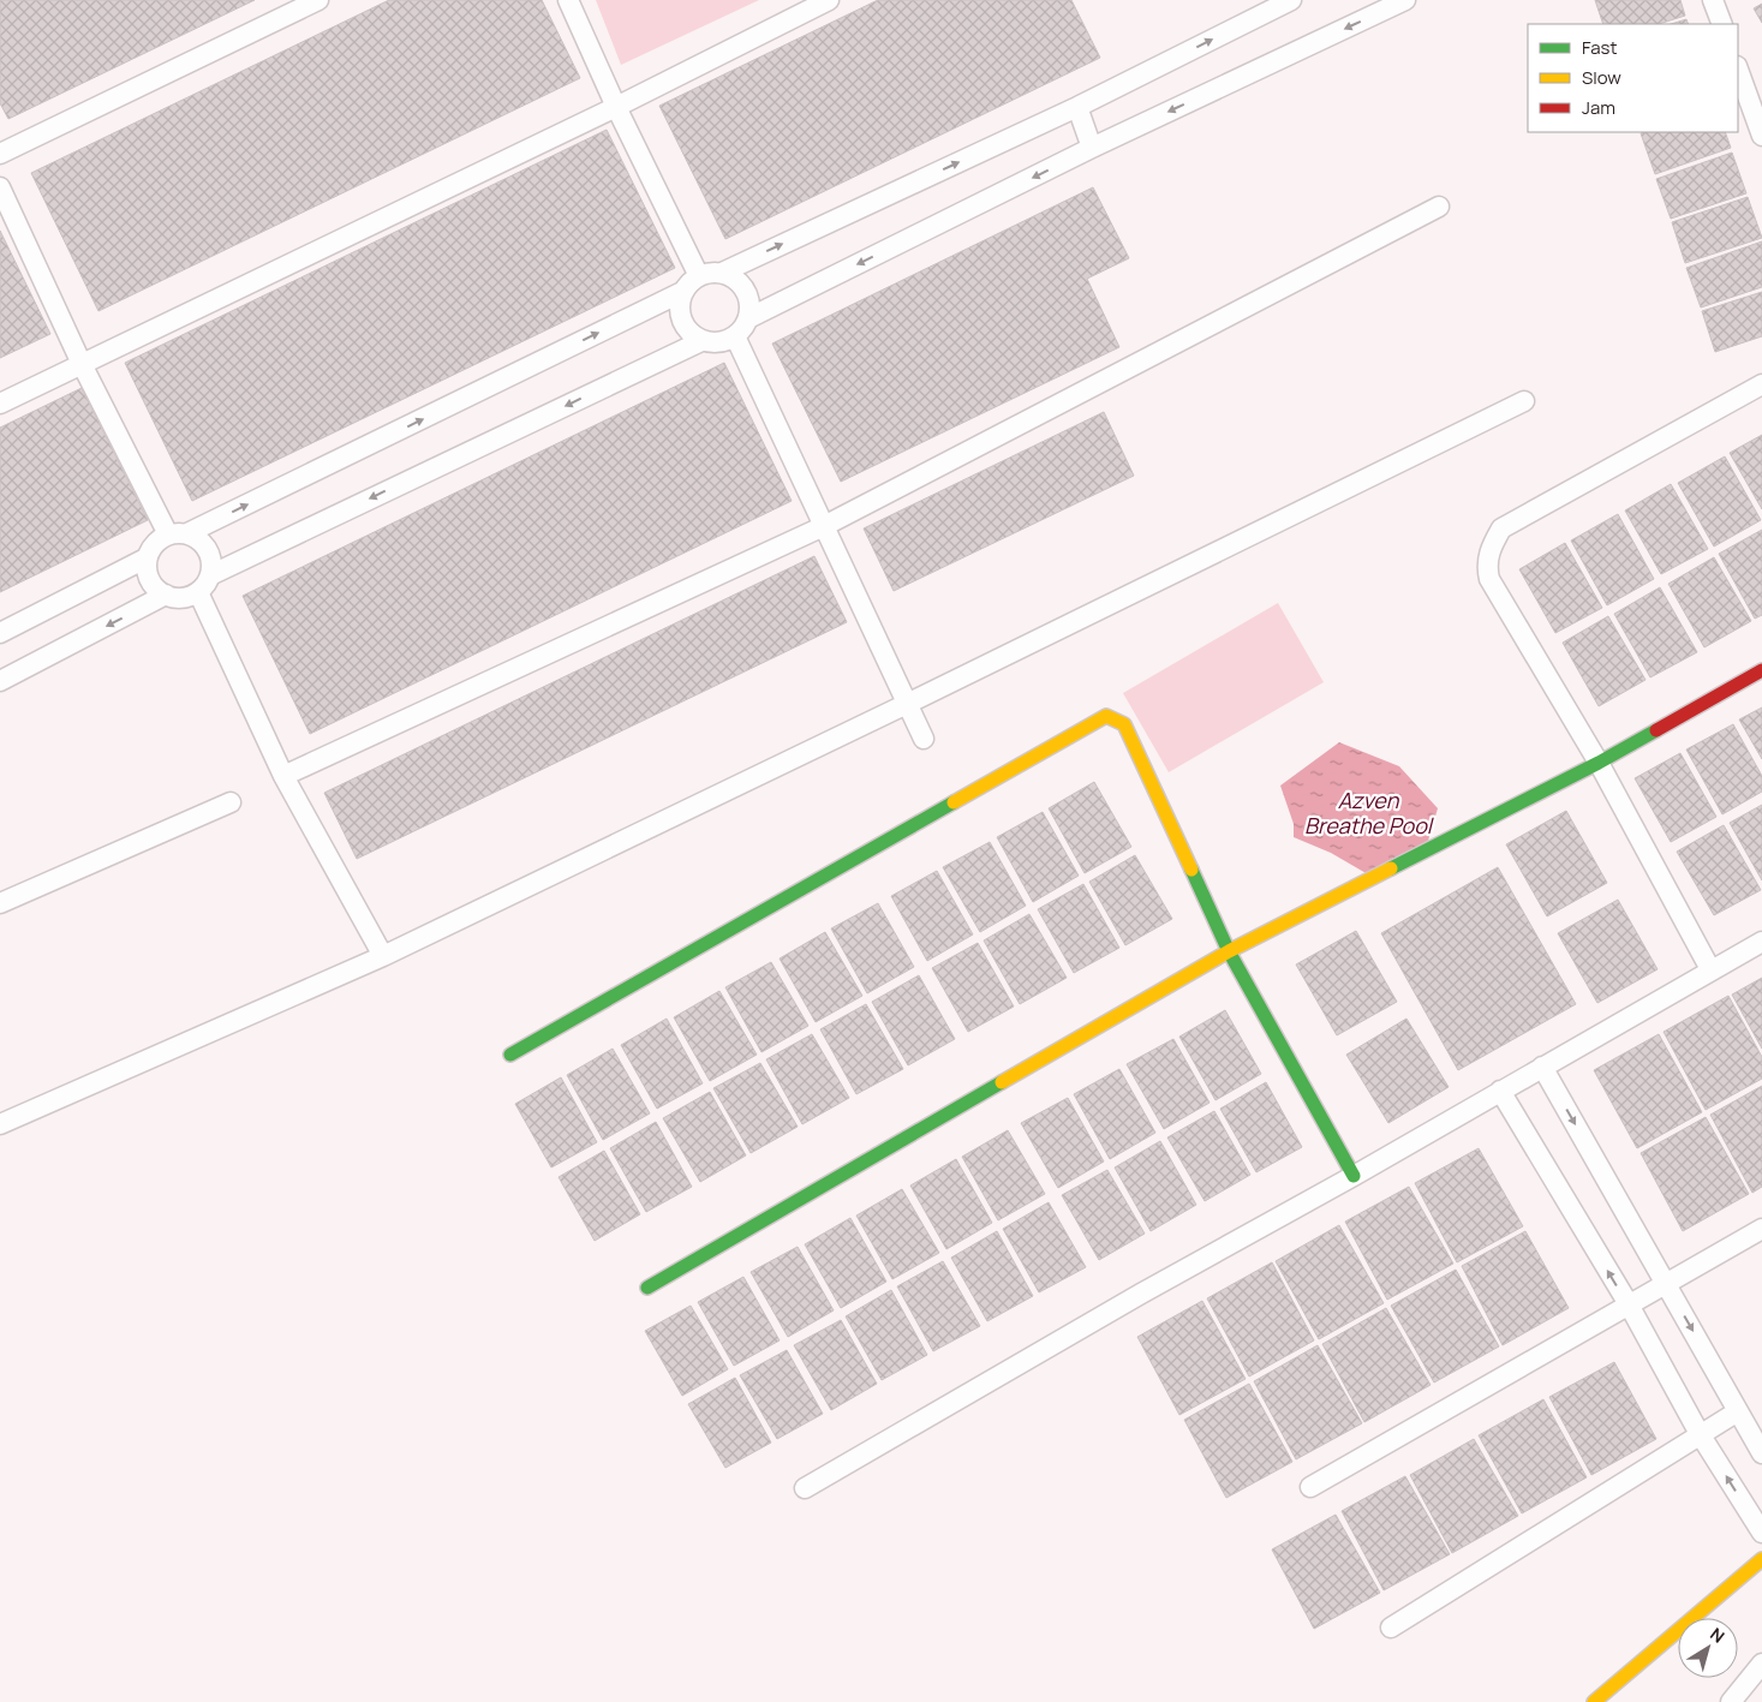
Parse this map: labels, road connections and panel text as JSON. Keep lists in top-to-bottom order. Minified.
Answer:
{"water":["Azven Breathe Pool"],"legend":["Fast","Slow","Jam"],"north":"top right"}
